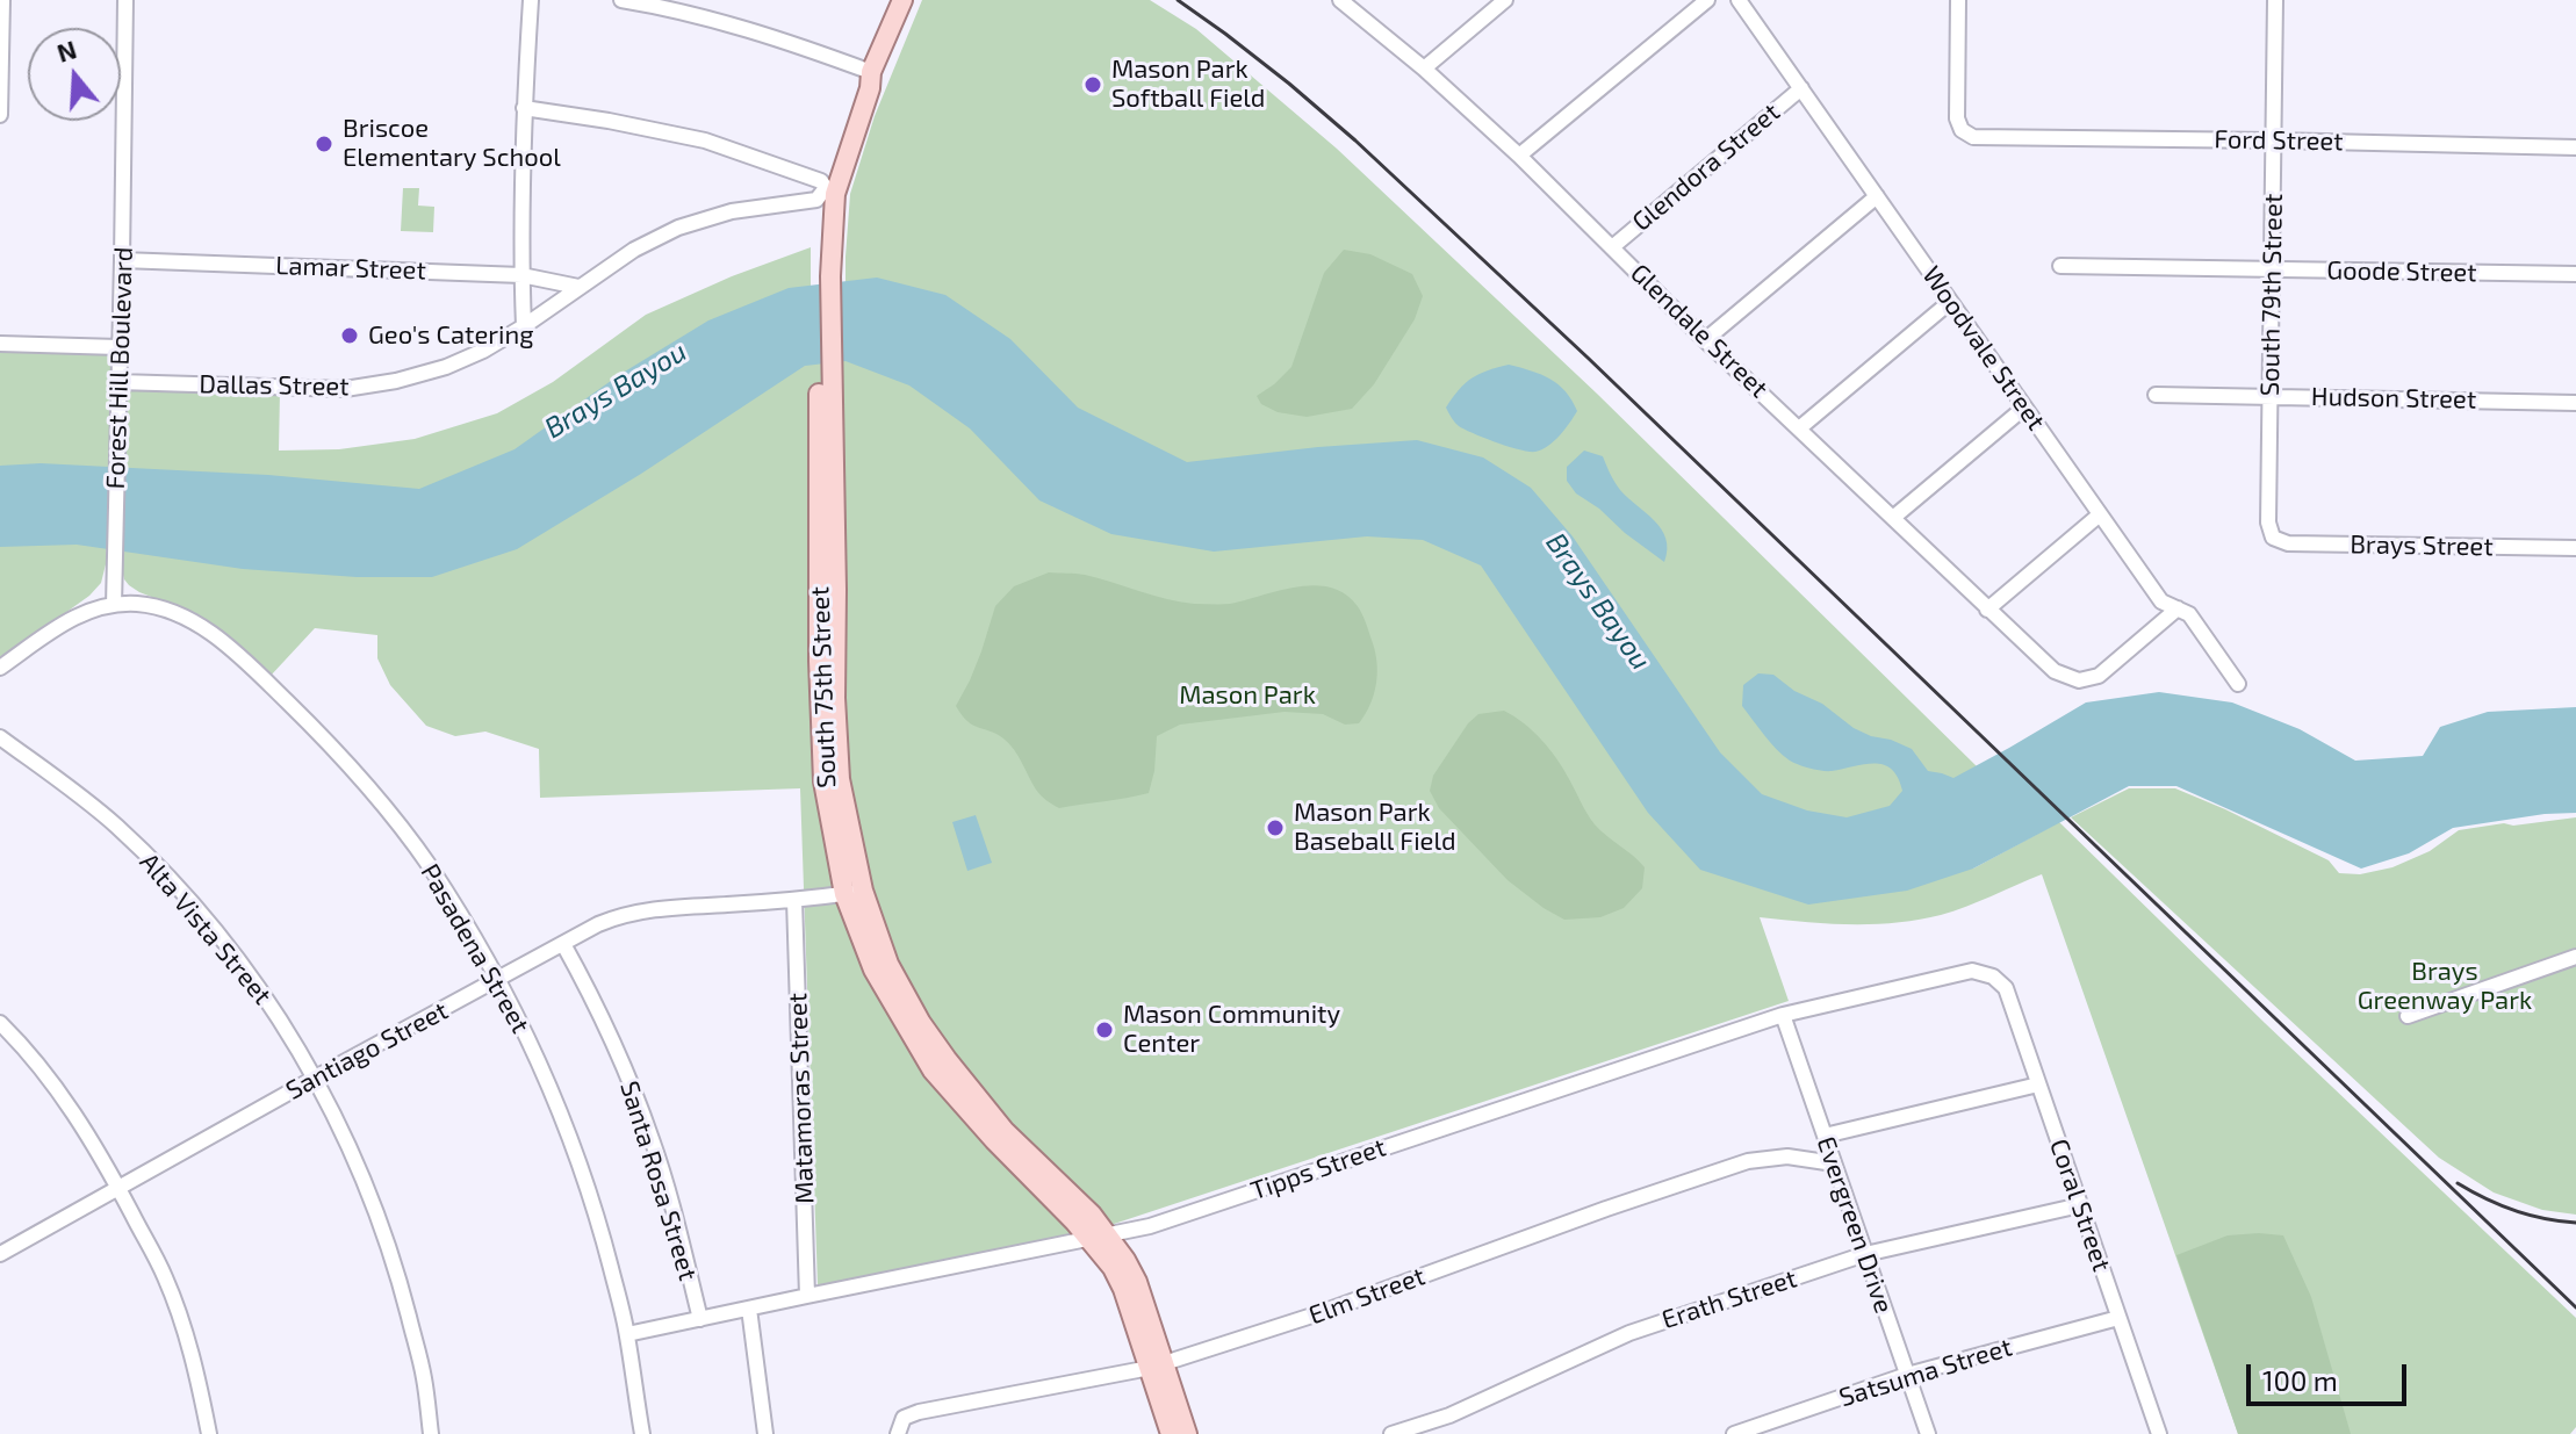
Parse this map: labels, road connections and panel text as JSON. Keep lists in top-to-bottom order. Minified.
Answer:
{"streets":{"main road":["South 75th Street"],"street":["Ford Street","Glendora Street","Lamar Street","Goode Street","South 79th Street","Glendale Street","Woodvale Street","Forest Hill Boulevard","Dallas Street","Hudson Street","Brays Street","Alta Vista Street","Pasadena Street","Santiago Street","Matamoras Street","Tipps Street","Santa Rosa Street","Coral Street","Evergreen Drive","Elm Street","Erath Street","Satsuma Street"]},"crossings":[["Ford Street","South 79th Street"],["Glendora Street","Glendale Street"],["Glendora Street","Woodvale Street"],["Lamar Street","Forest Hill Boulevard"],["Lamar Street","Dallas Street"],["Goode Street","South 79th Street"],["South 79th Street","Hudson Street"],["South 79th Street","Brays Street"],["Glendale Street","Woodvale Street"],["Forest Hill Boulevard","Dallas Street"],["Forest Hill Boulevard","Pasadena Street"],["Dallas Street","South 75th Street"],["South 75th Street","Santiago Street"],["South 75th Street","Tipps Street"],["South 75th Street","Elm Street"],["Alta Vista Street","Santiago Street"],["Pasadena Street","Santiago Street"],["Pasadena Street","Tipps Street"],["Santiago Street","Matamoras Street"],["Santiago Street","Santa Rosa Street"],["Matamoras Street","Tipps Street"],["Tipps Street","Santa Rosa Street"],["Tipps Street","Coral Street"],["Tipps Street","Evergreen Drive"],["Coral Street","Erath Street"],["Coral Street","Satsuma Street"],["Evergreen Drive","Elm Street"],["Evergreen Drive","Erath Street"],["Evergreen Drive","Satsuma Street"]],"water":["Brays Bayou"],"parks":["Mason Park","Brays Greenway Park"],"places":["Mason Park Softball Field","Briscoe Elementary School","Geo's Catering","Mason Park Baseball Field","Mason Community Center"],"scale_bar":"100 m","north":"top"}
